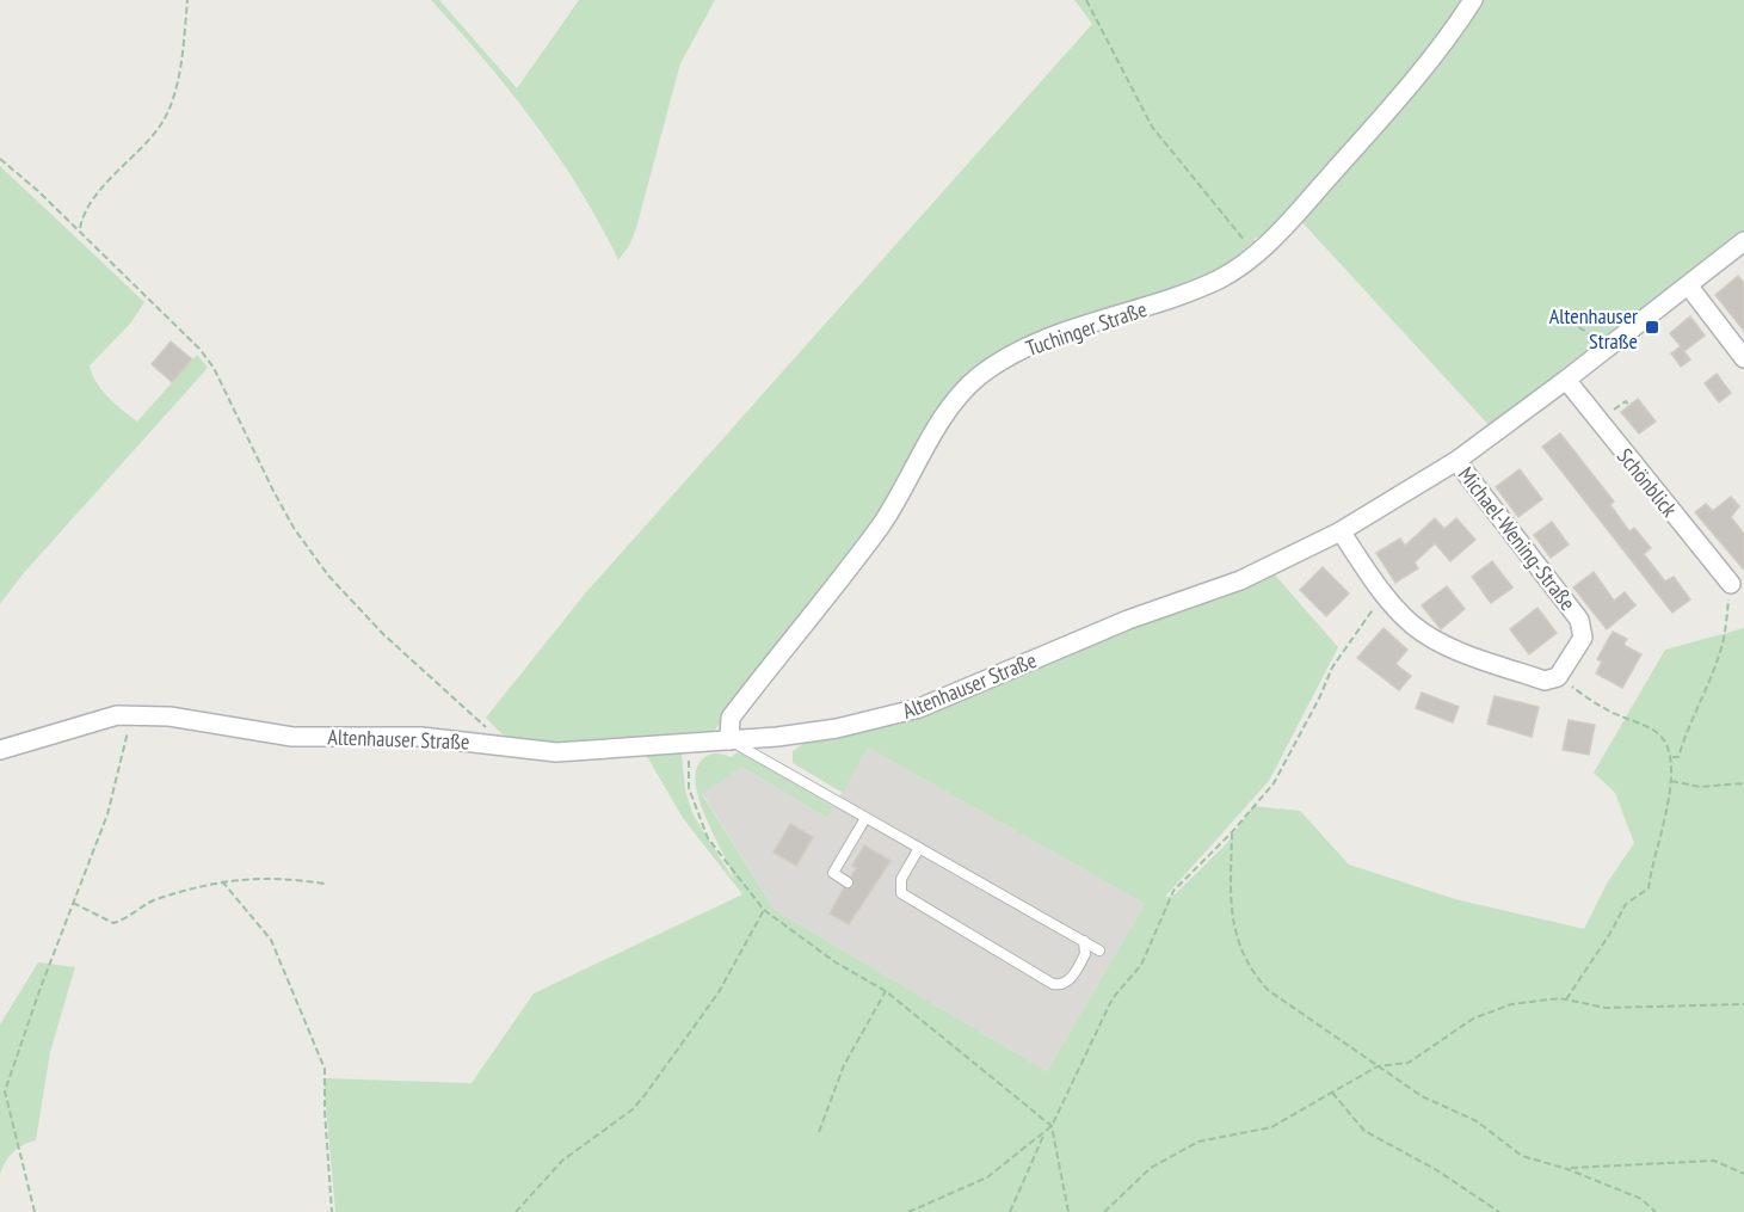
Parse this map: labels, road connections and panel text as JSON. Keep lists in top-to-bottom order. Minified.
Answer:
{"streets":{"street":["Tuchinger Straße","Schönblick","Michael-Wening-Straße","Altenhauser Straße"]},"crossings":[["Tuchinger Straße","Altenhauser Straße"],["Schönblick","Altenhauser Straße"],["Michael-Wening-Straße","Altenhauser Straße"]],"places":{"transit":["Altenhauser Straße"]}}
